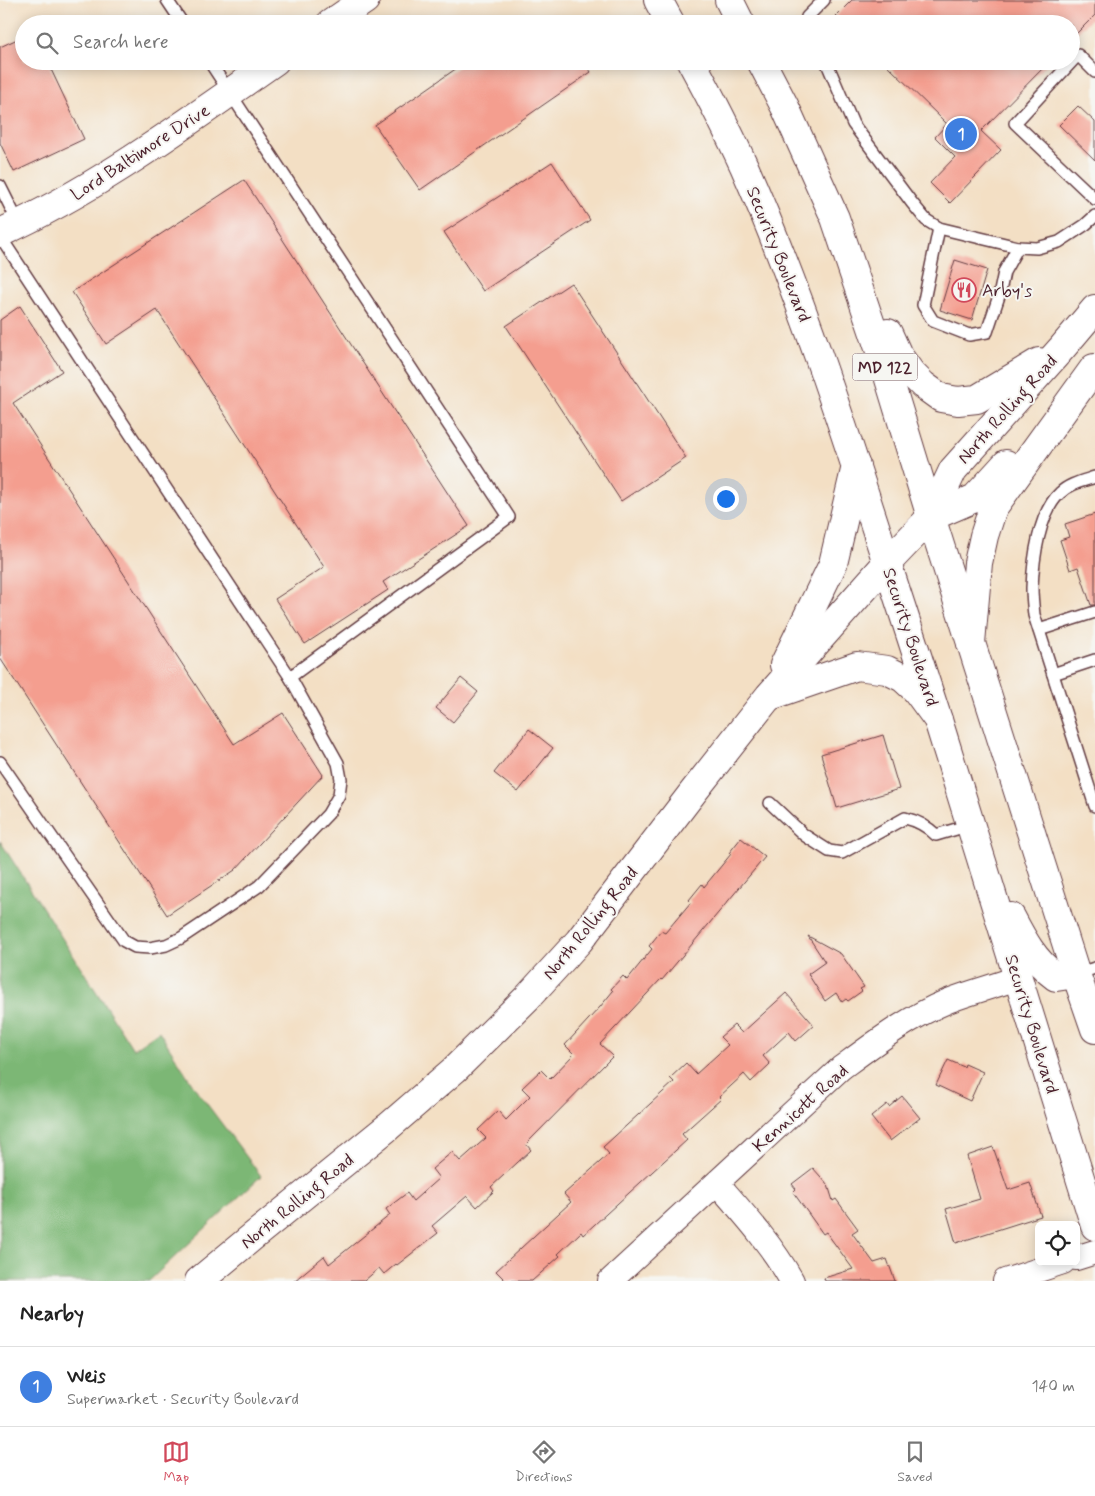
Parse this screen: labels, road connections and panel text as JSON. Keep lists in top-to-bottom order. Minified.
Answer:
{"streets":{"main road":["Lord Baltimore Drive","Security Boulevard","MD 122","North Rolling Road"],"street":["Kennicott Road"]},"crossings":[["Security Boulevard","North Rolling Road"],["Security Boulevard","Kennicott Road"],["MD 122","North Rolling Road"]],"places":{"restaurant":["Arby's"]},"page":{"search":"Search here","pins":"1","heading":"Nearby","list":[{"mark":"1","name":"Weis","note":"Supermarket · Security Boulevard","value":"140 m"}],"nav":["Map","Directions","Saved"]}}
